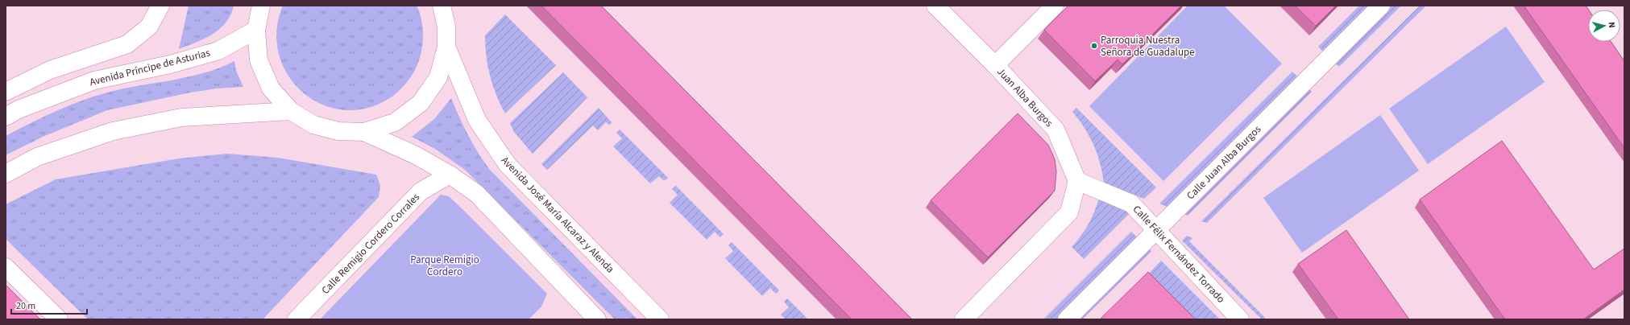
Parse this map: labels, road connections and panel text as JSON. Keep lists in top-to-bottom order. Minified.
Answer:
{"streets":{"street":["Avenida Príncipe de Asturias","Juan Alba Burgos","Calle Juan Alba Burgos","Avenida José María Alcaraz y Alenda","Calle Remigio Cordero Corrales","Calle Félix Fernández Torrado"]},"crossings":[["Juan Alba Burgos","Calle Félix Fernández Torrado"],["Calle Juan Alba Burgos","Calle Félix Fernández Torrado"]],"parks":["Parque Remigio Cordero"],"places":["Parroquia Nuestra Señora de Guadalupe"],"scale_bar":"20 m","north":"right"}
